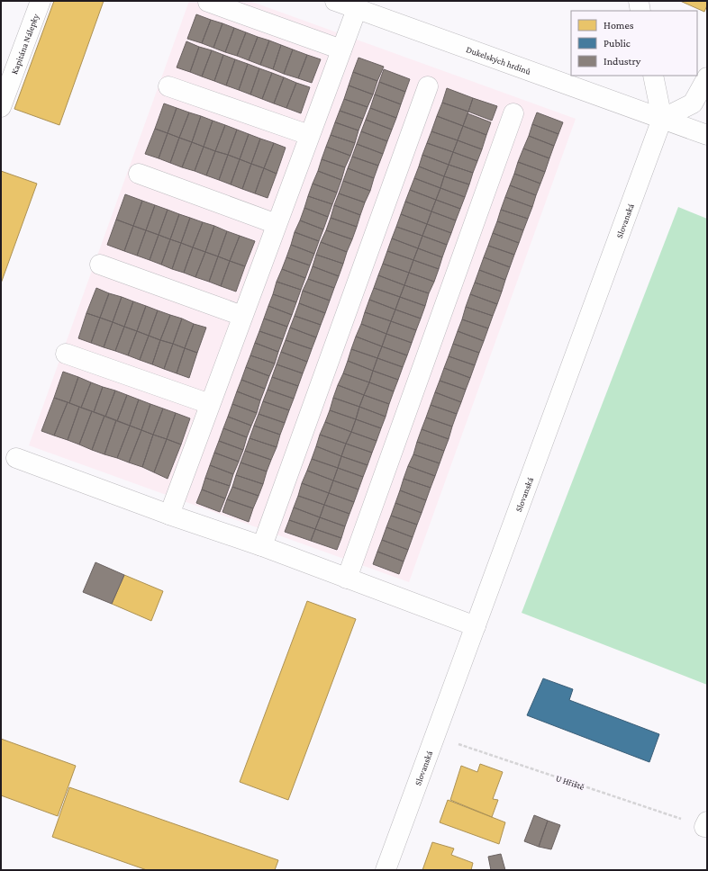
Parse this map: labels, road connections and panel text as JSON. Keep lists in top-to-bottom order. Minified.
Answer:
{"streets":{"street":["Kapitána Nálepky","Dukelských hrdinů","Slovanská"],"path":["U Hřiště"]},"crossings":[["Dukelských hrdinů","Slovanská"],["Slovanská","U Hřiště"]],"legend":["Homes","Public","Industry"]}
